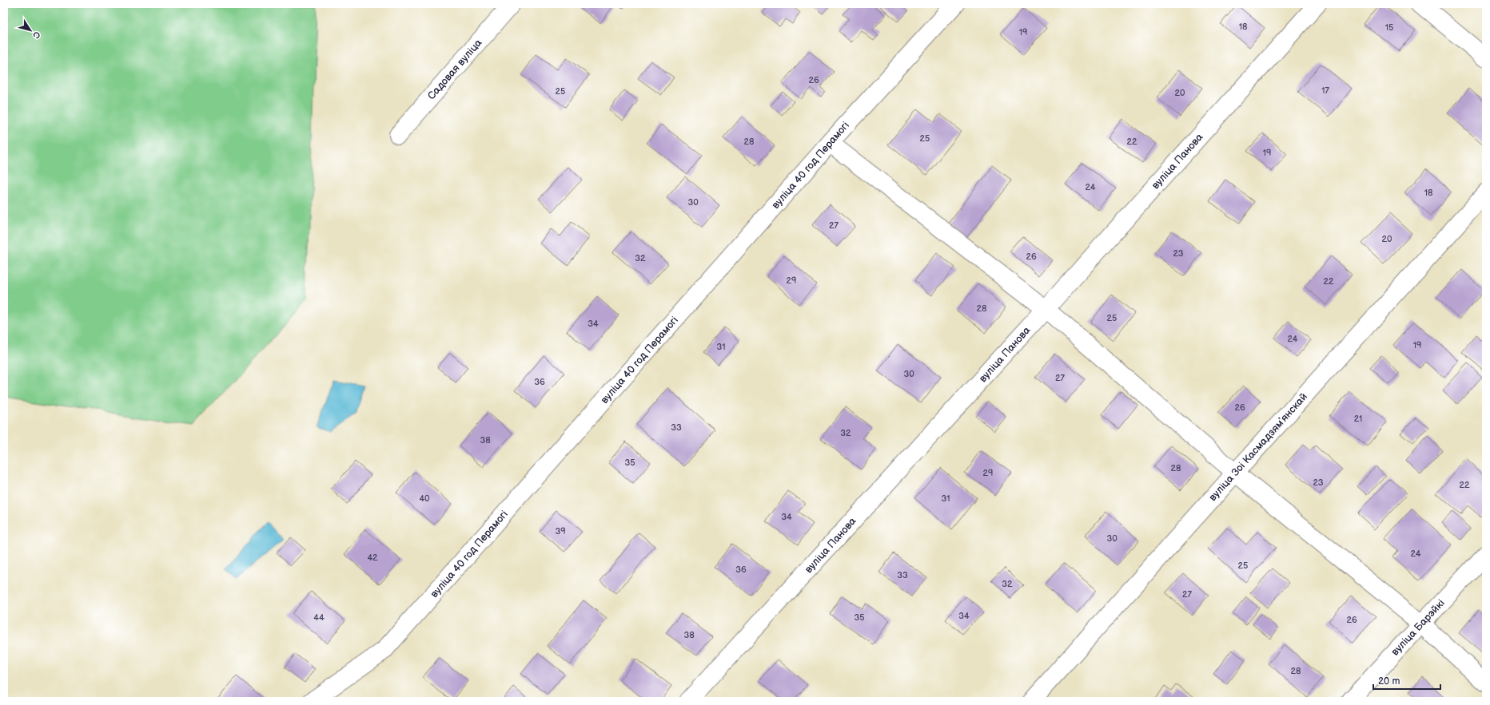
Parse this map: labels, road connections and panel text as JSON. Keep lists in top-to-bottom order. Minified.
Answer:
{"streets":{"street":["Садовая вуліца","вуліца Панова","вуліца 40 год Перамогі","вуліца Зоі Касмадзямʼянскай","вуліца Барэйкі"]},"house_numbers":["18","15","19","26","17","25","20","25","28","22","19","24","18","30","27","20","23","26","32","29","22","28","25","34","24","19","31","30","27","36","26","21","33","32","38","35","28","29","23","22","40","31","34","39","30","24","42","25","36","33","32","27","34","44","35","26","38","28"],"scale_bar":"20 m","north":"bottom right"}
